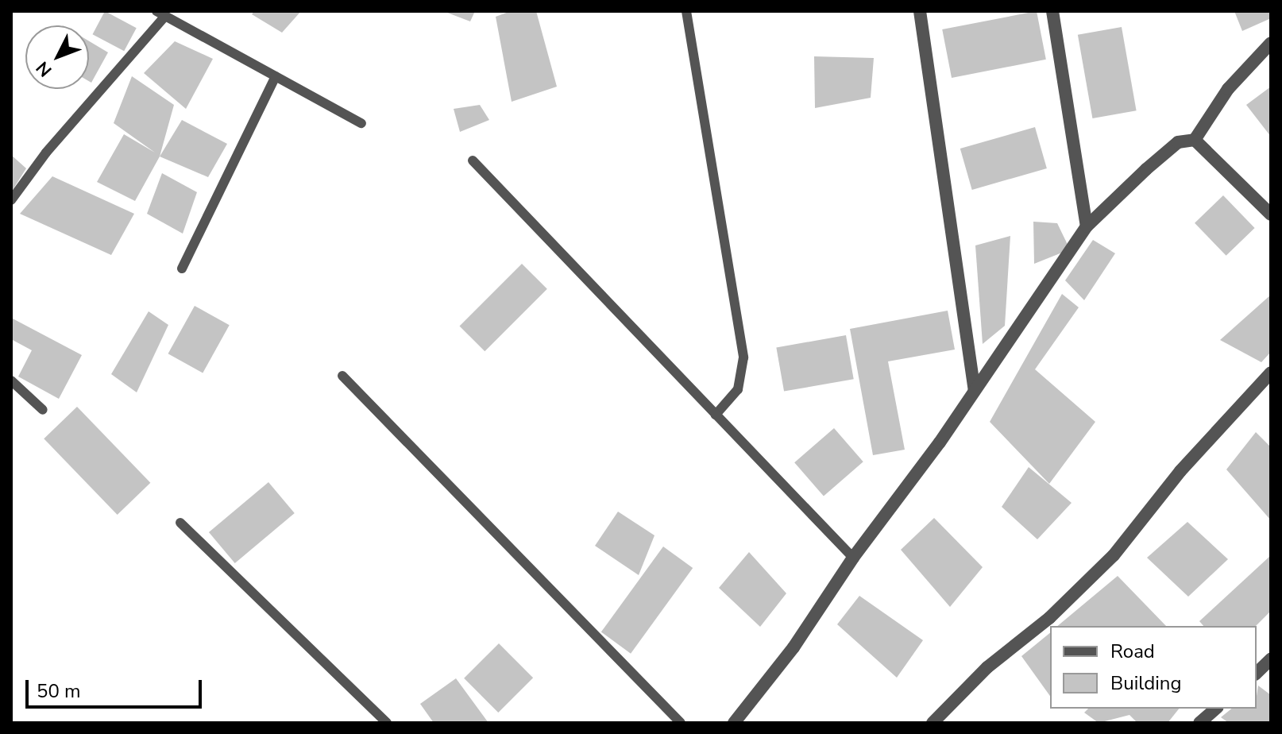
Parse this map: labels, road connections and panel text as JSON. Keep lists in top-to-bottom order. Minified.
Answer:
{"legend":["Road","Building"],"scale_bar":"50 m","north":"bottom left"}
